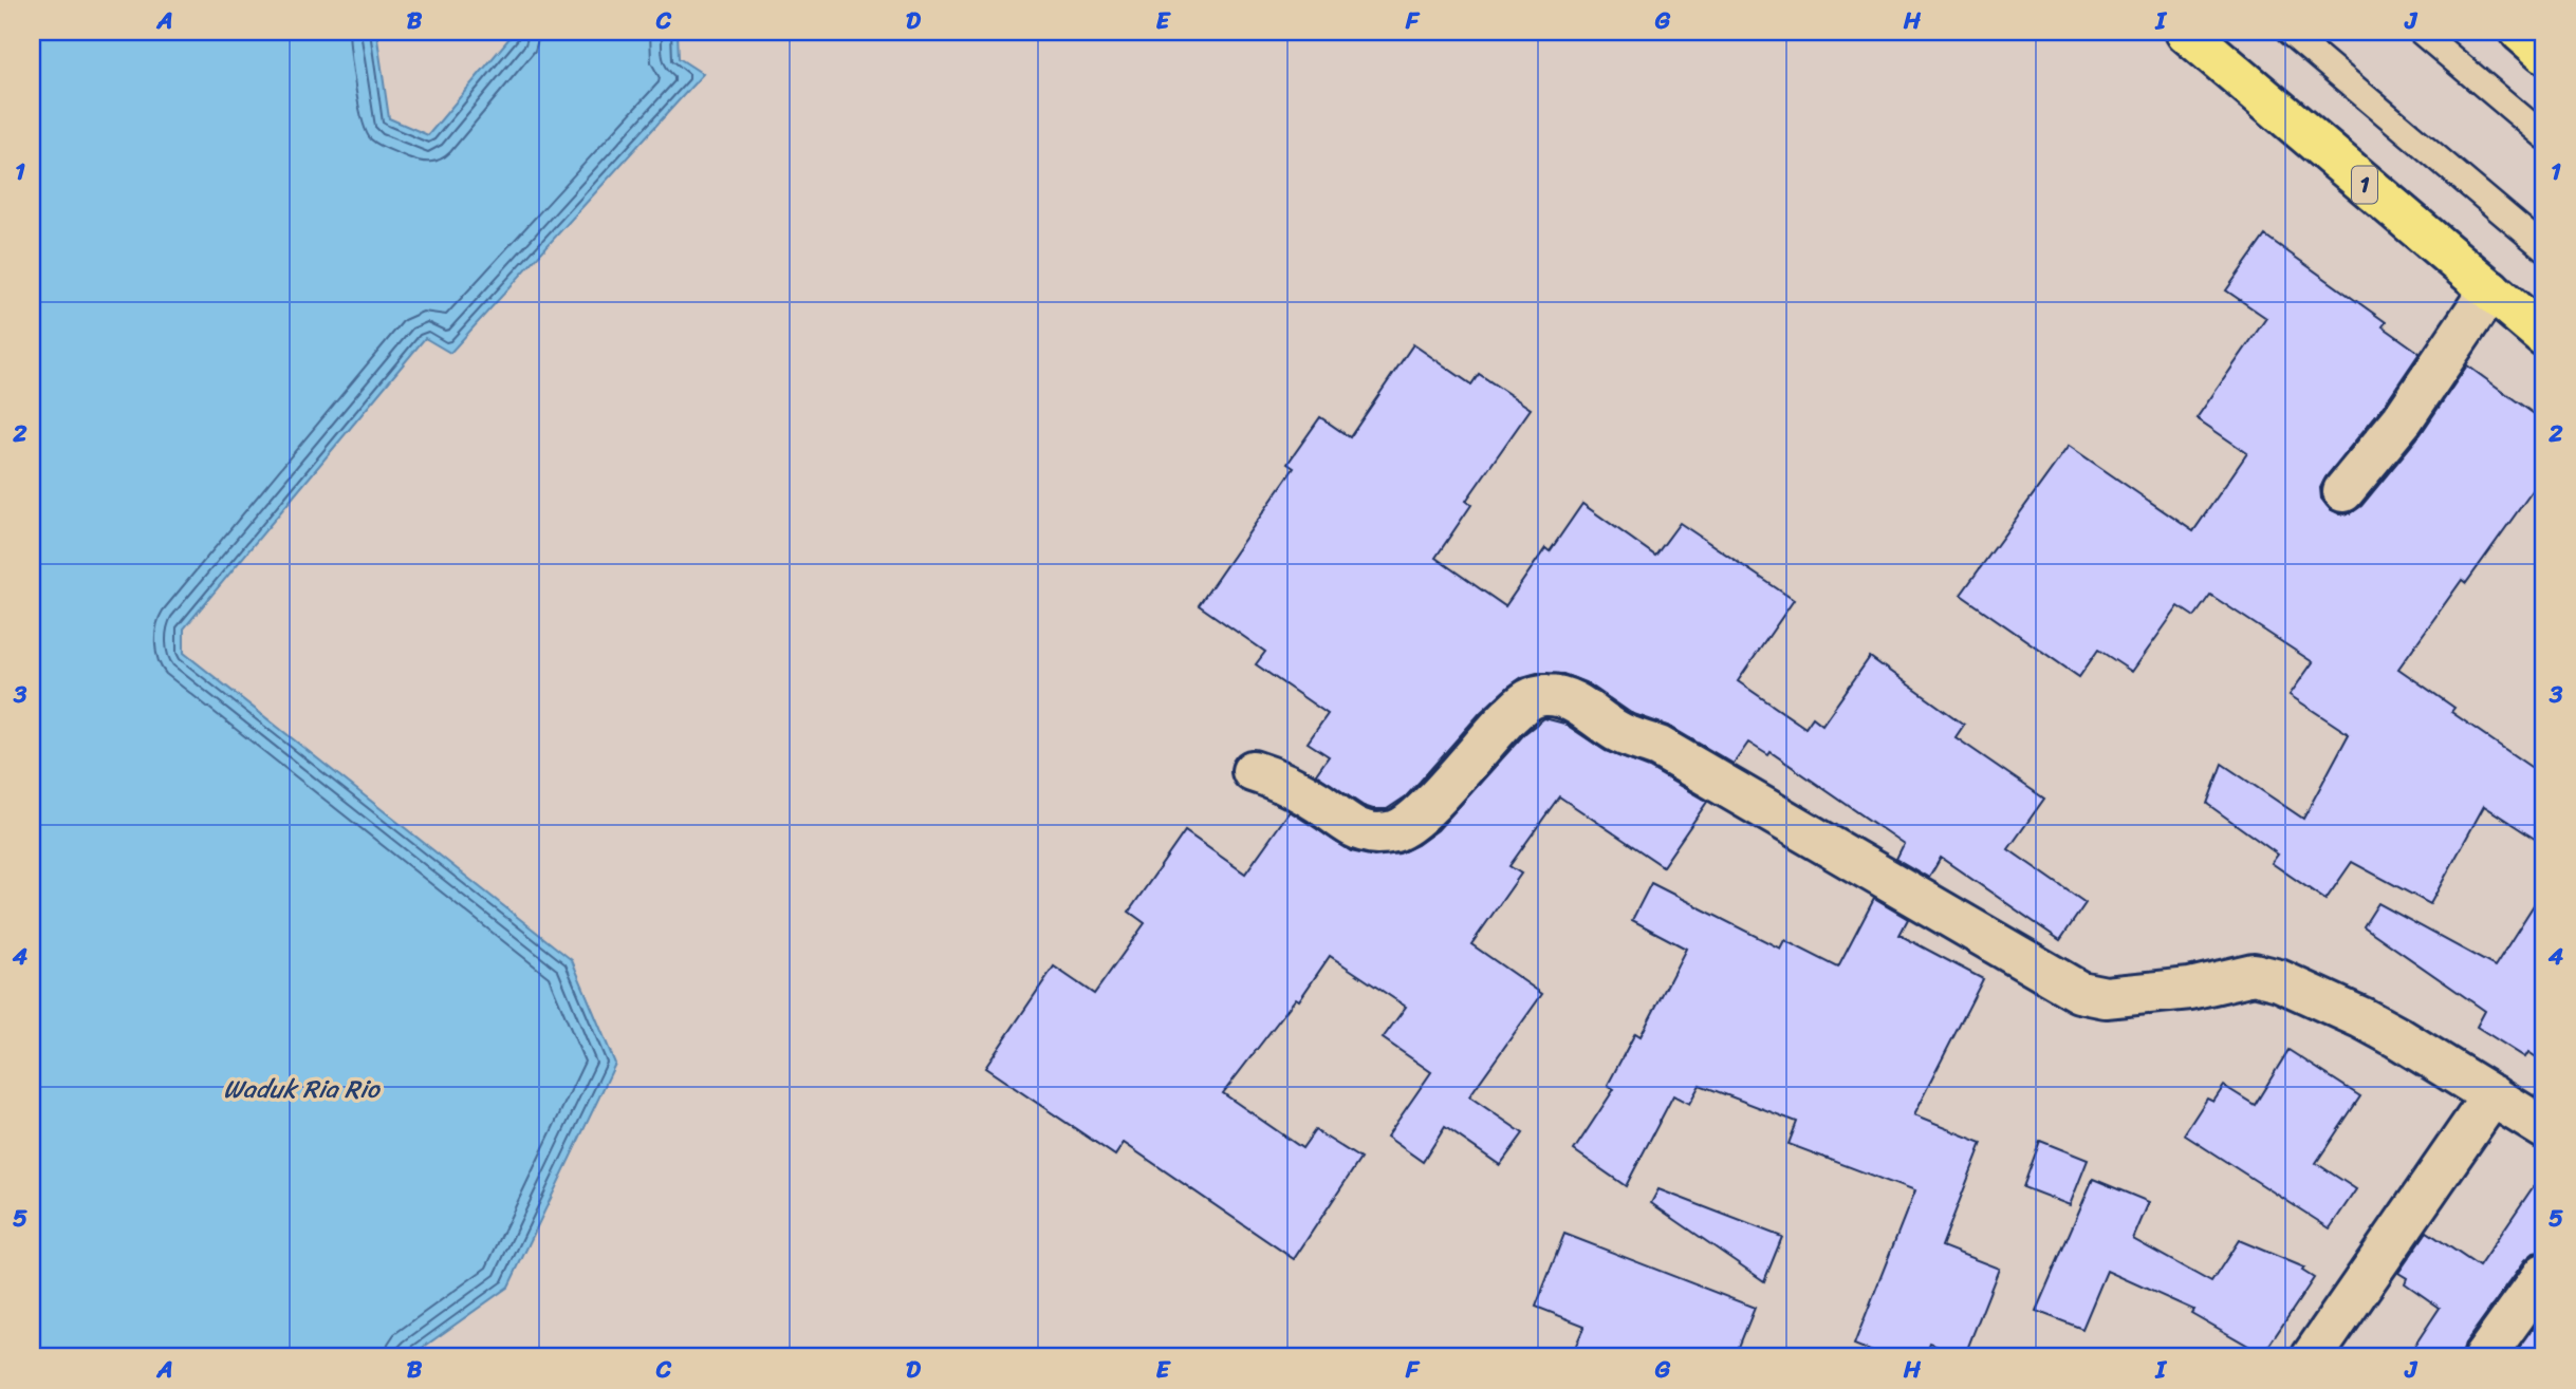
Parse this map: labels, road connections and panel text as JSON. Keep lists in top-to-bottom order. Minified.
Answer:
{"streets":{"highway":["1"]},"water":["Waduk Ria Rio"],"grid":{"columns":["A","B","C","D","E","F","G","H","I","J"],"rows":["1","2","3","4","5"]}}
